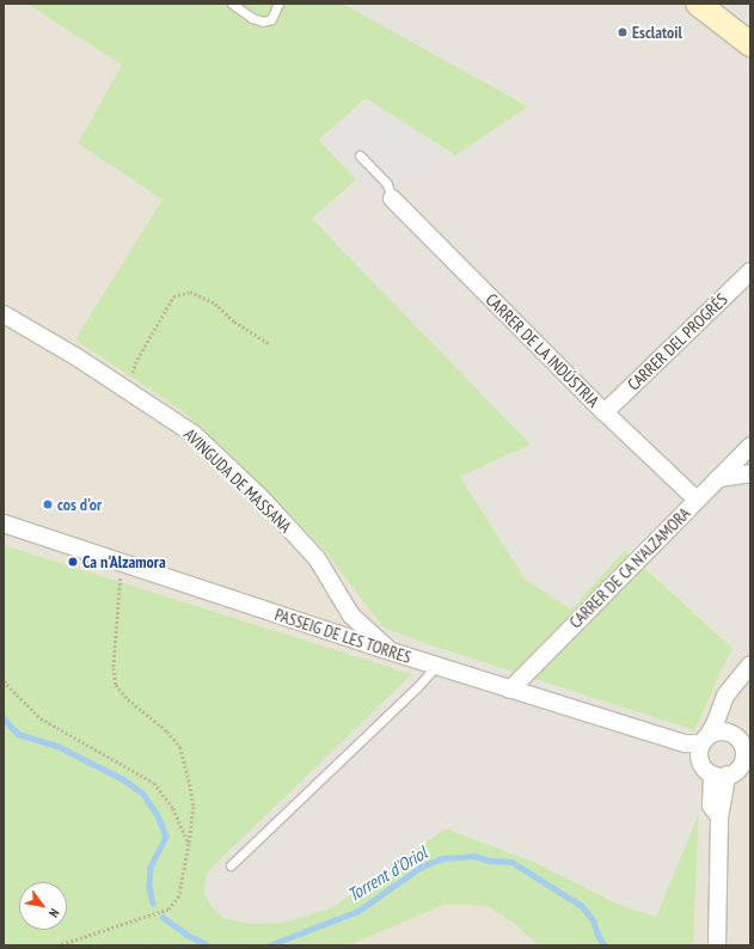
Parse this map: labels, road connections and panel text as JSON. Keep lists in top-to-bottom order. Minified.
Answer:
{"streets":{"street":["CARRER DEL PROGRÉS","CARRER DE LA INDÚSTRIA","AVINGUDA DE MASSANA","CARRER DE CA N'ALZAMORA","PASSEIG DE LES TORRES"]},"crossings":[["CARRER DEL PROGRÉS","CARRER DE LA INDÚSTRIA"],["CARRER DE LA INDÚSTRIA","CARRER DE CA N'ALZAMORA"],["AVINGUDA DE MASSANA","PASSEIG DE LES TORRES"],["CARRER DE CA N'ALZAMORA","PASSEIG DE LES TORRES"]],"water":["Torrent d'Oriol"],"places":["Esclatoil","cos d'or","Ca n'Alzamora"],"north":"bottom right"}
